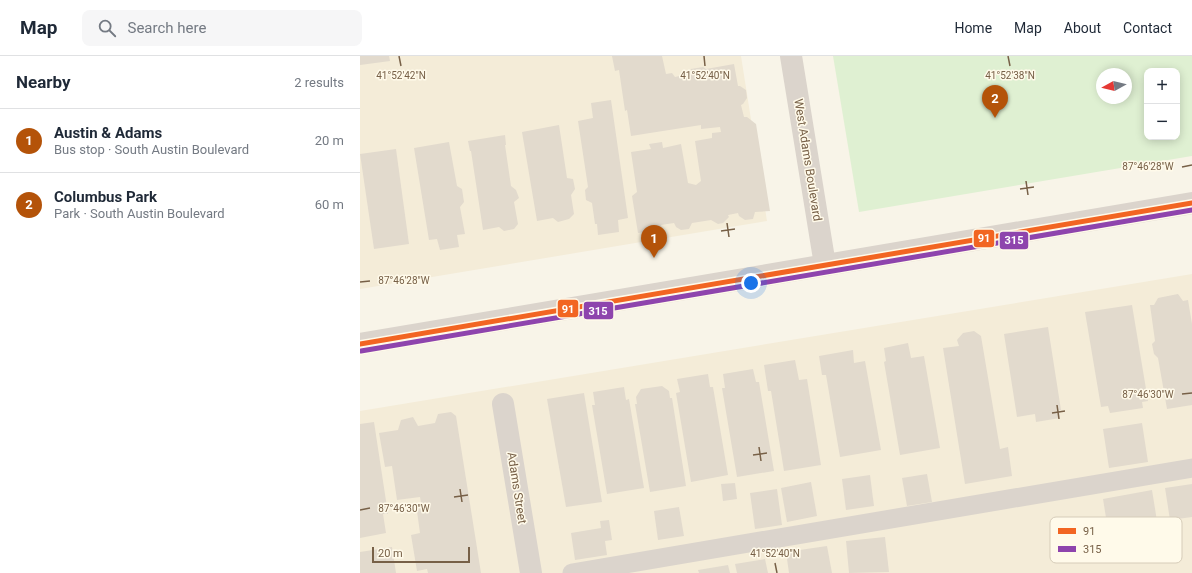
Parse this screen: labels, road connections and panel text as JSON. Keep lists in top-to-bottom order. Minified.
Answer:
{"streets":{"street":["West Adams Boulevard","Adams Street"]},"lines":["transit line 91","transit line 315"],"legend":["91","315"],"scale_bar":"20 m","north":"left","page":{"header":"Map","search":"Search here","nav":["Home","Map","About","Contact"],"heading":["Nearby","2 results"],"map_buttons":["+","−"],"pins":["2","1"],"list":[{"mark":"1","name":"Austin & Adams","note":"Bus stop · South Austin Boulevard","value":"20 m"},{"mark":"2","name":"Columbus Park","note":"Park · South Austin Boulevard","value":"60 m"}],"scale":"20 m"},"coordinates":["41°52'42\"N","41°52'40\"N","41°52'38\"N","87°46'28\"W","87°46'30\"W"]}
